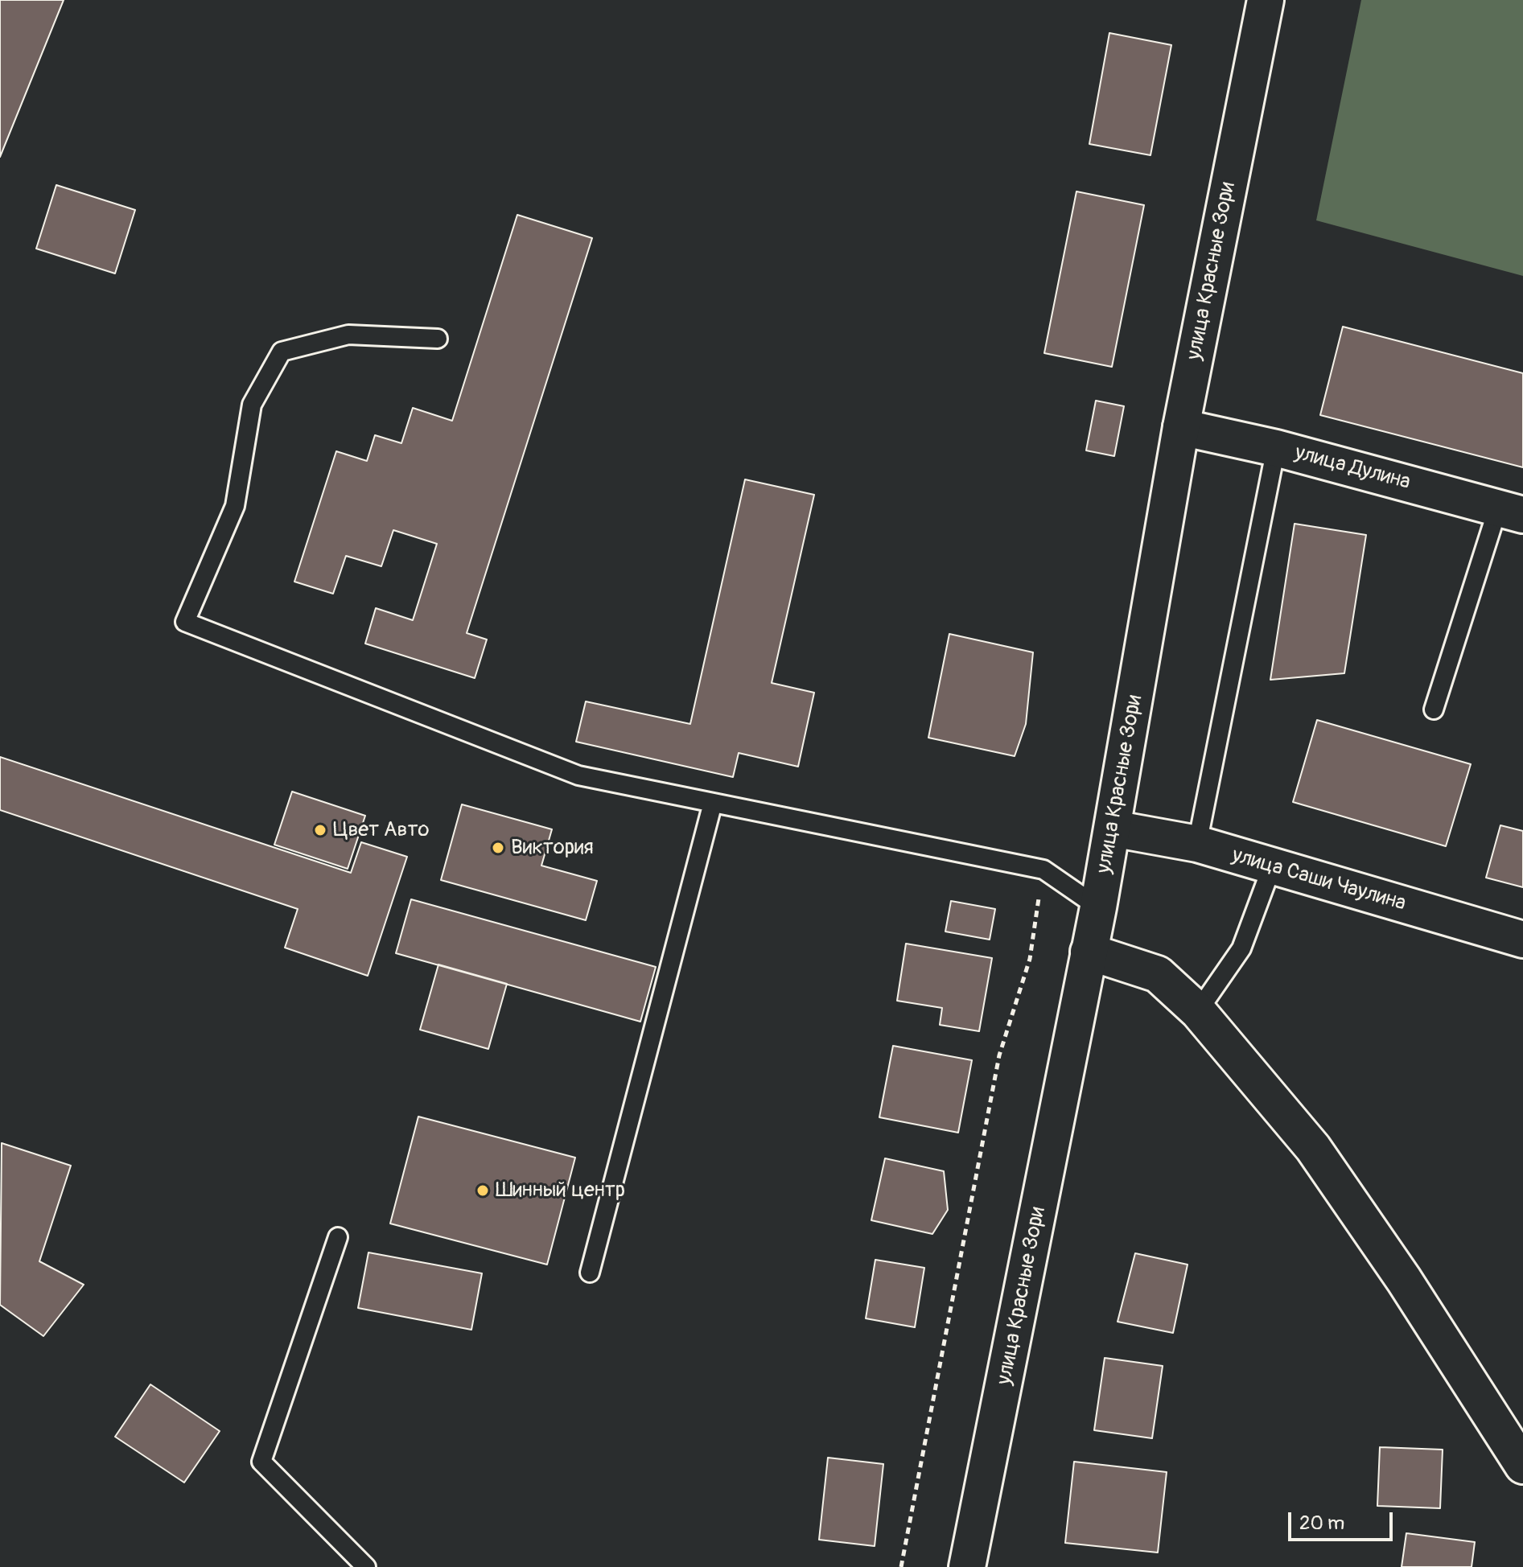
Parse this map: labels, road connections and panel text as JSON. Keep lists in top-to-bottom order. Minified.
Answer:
{"streets":{"main road":["улица Красные Зори","улица Дулина","улица Саши Чаулина"]},"crossings":[["улица Красные Зори","улица Дулина"],["улица Красные Зори","улица Саши Чаулина"]],"places":["Цвет Авто","Виктория","Шинный центр"],"scale_bar":"20 m"}
